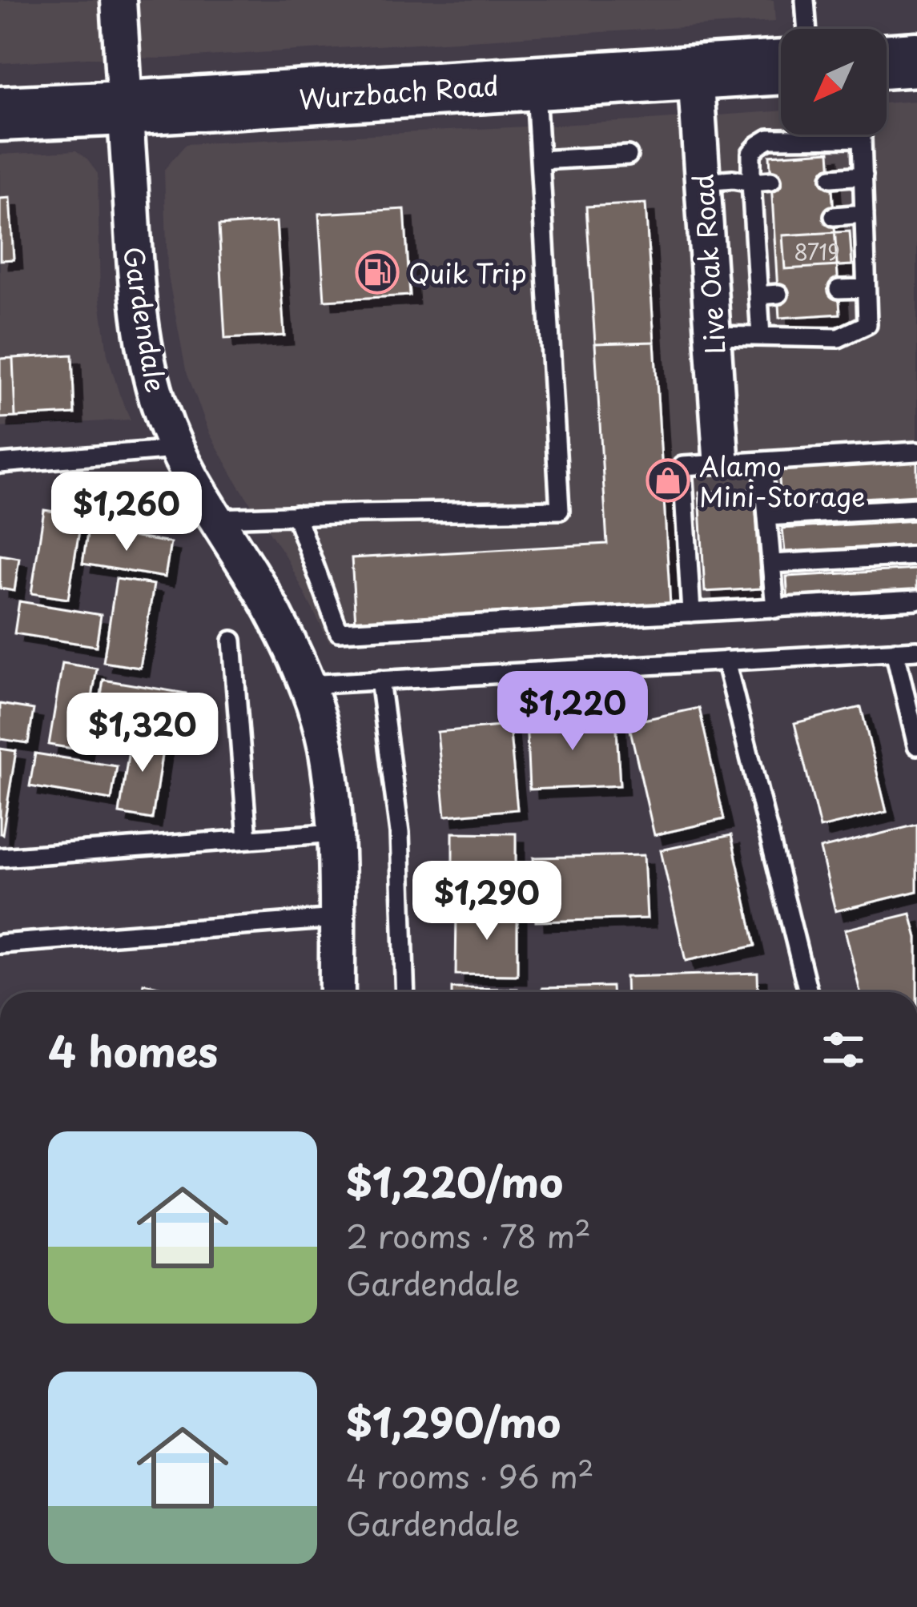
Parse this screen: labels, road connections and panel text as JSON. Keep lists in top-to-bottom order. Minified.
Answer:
{"streets":{"main road":["Wurzbach Road"],"street":["Live Oak Road","Gardendale"]},"crossings":[["Wurzbach Road","Live Oak Road"],["Wurzbach Road","Gardendale"]],"places":{"fuel station":["Quik Trip"],"shop":["Alamo Mini-Storage"]},"house_numbers":["8719"],"north":"bottom left","page":{"price":["$1,260","$1,220","$1,320","$1,290"],"heading":"4 homes","list":[{"name":"$1,220/mo","note":"2 rooms · 78 m² · Gardendale"},{"name":"$1,290/mo","note":"4 rooms · 96 m² · Gardendale"}]}}
